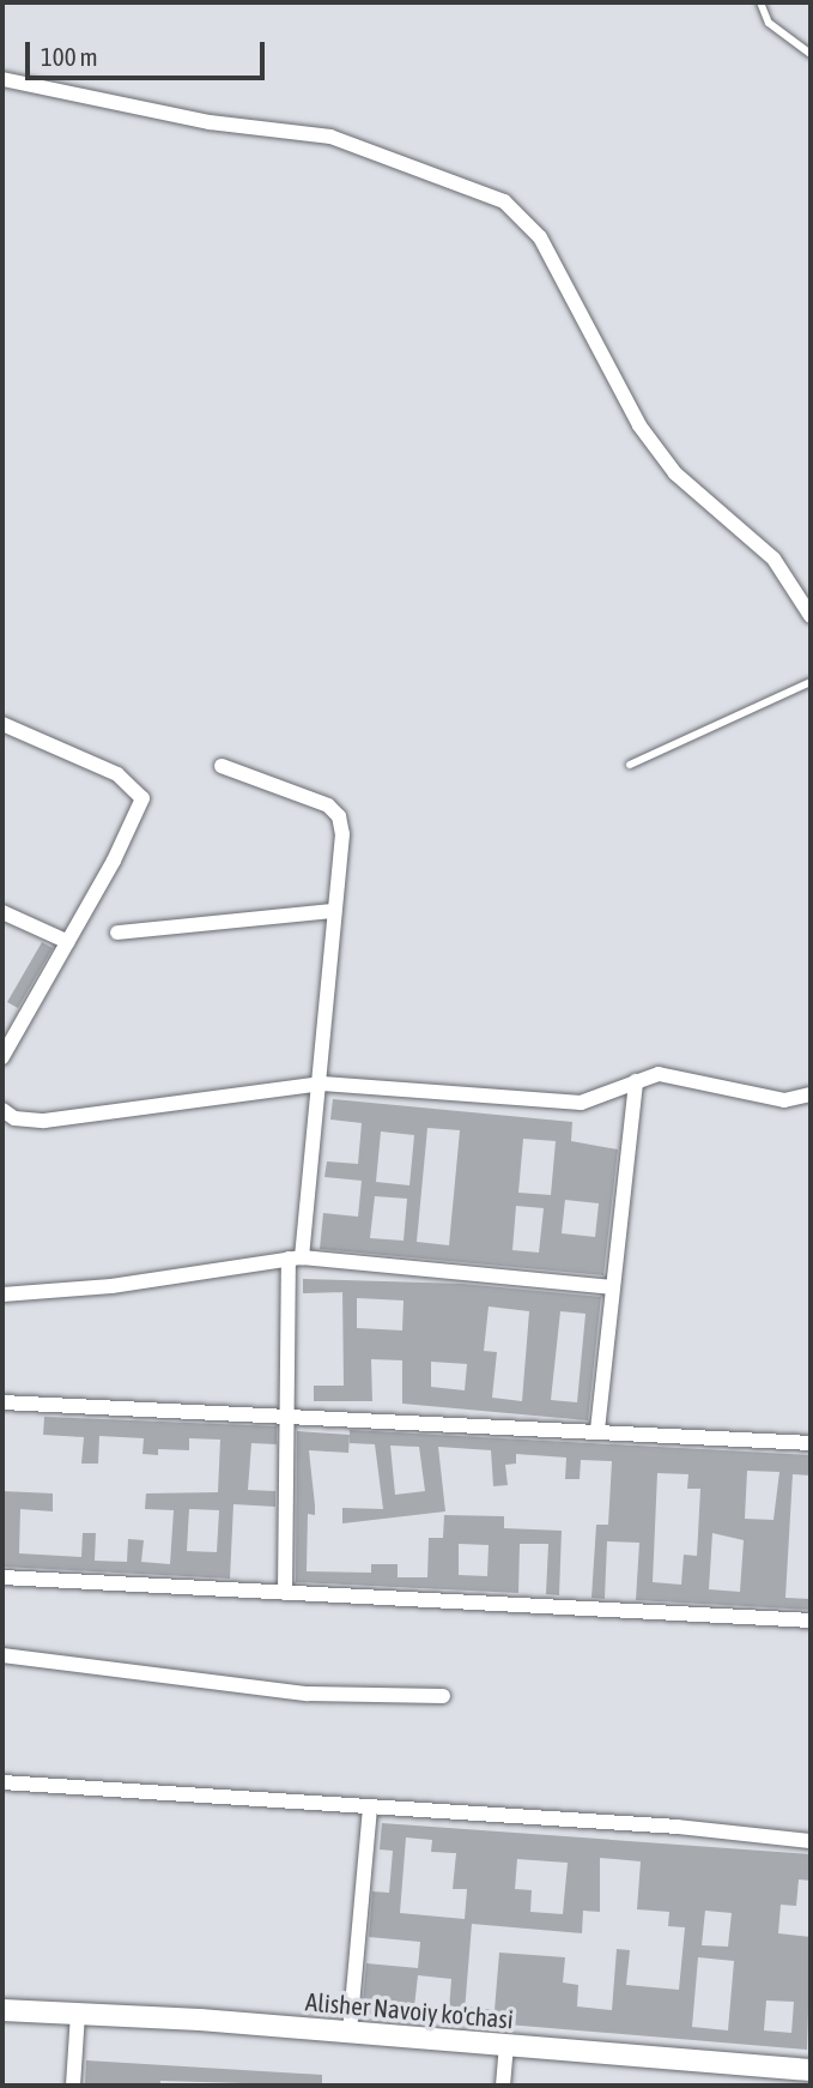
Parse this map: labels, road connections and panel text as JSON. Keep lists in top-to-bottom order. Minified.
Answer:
{"streets":{"main road":["Alisher Navoiy ko'chasi"]},"scale_bar":"100 m"}
